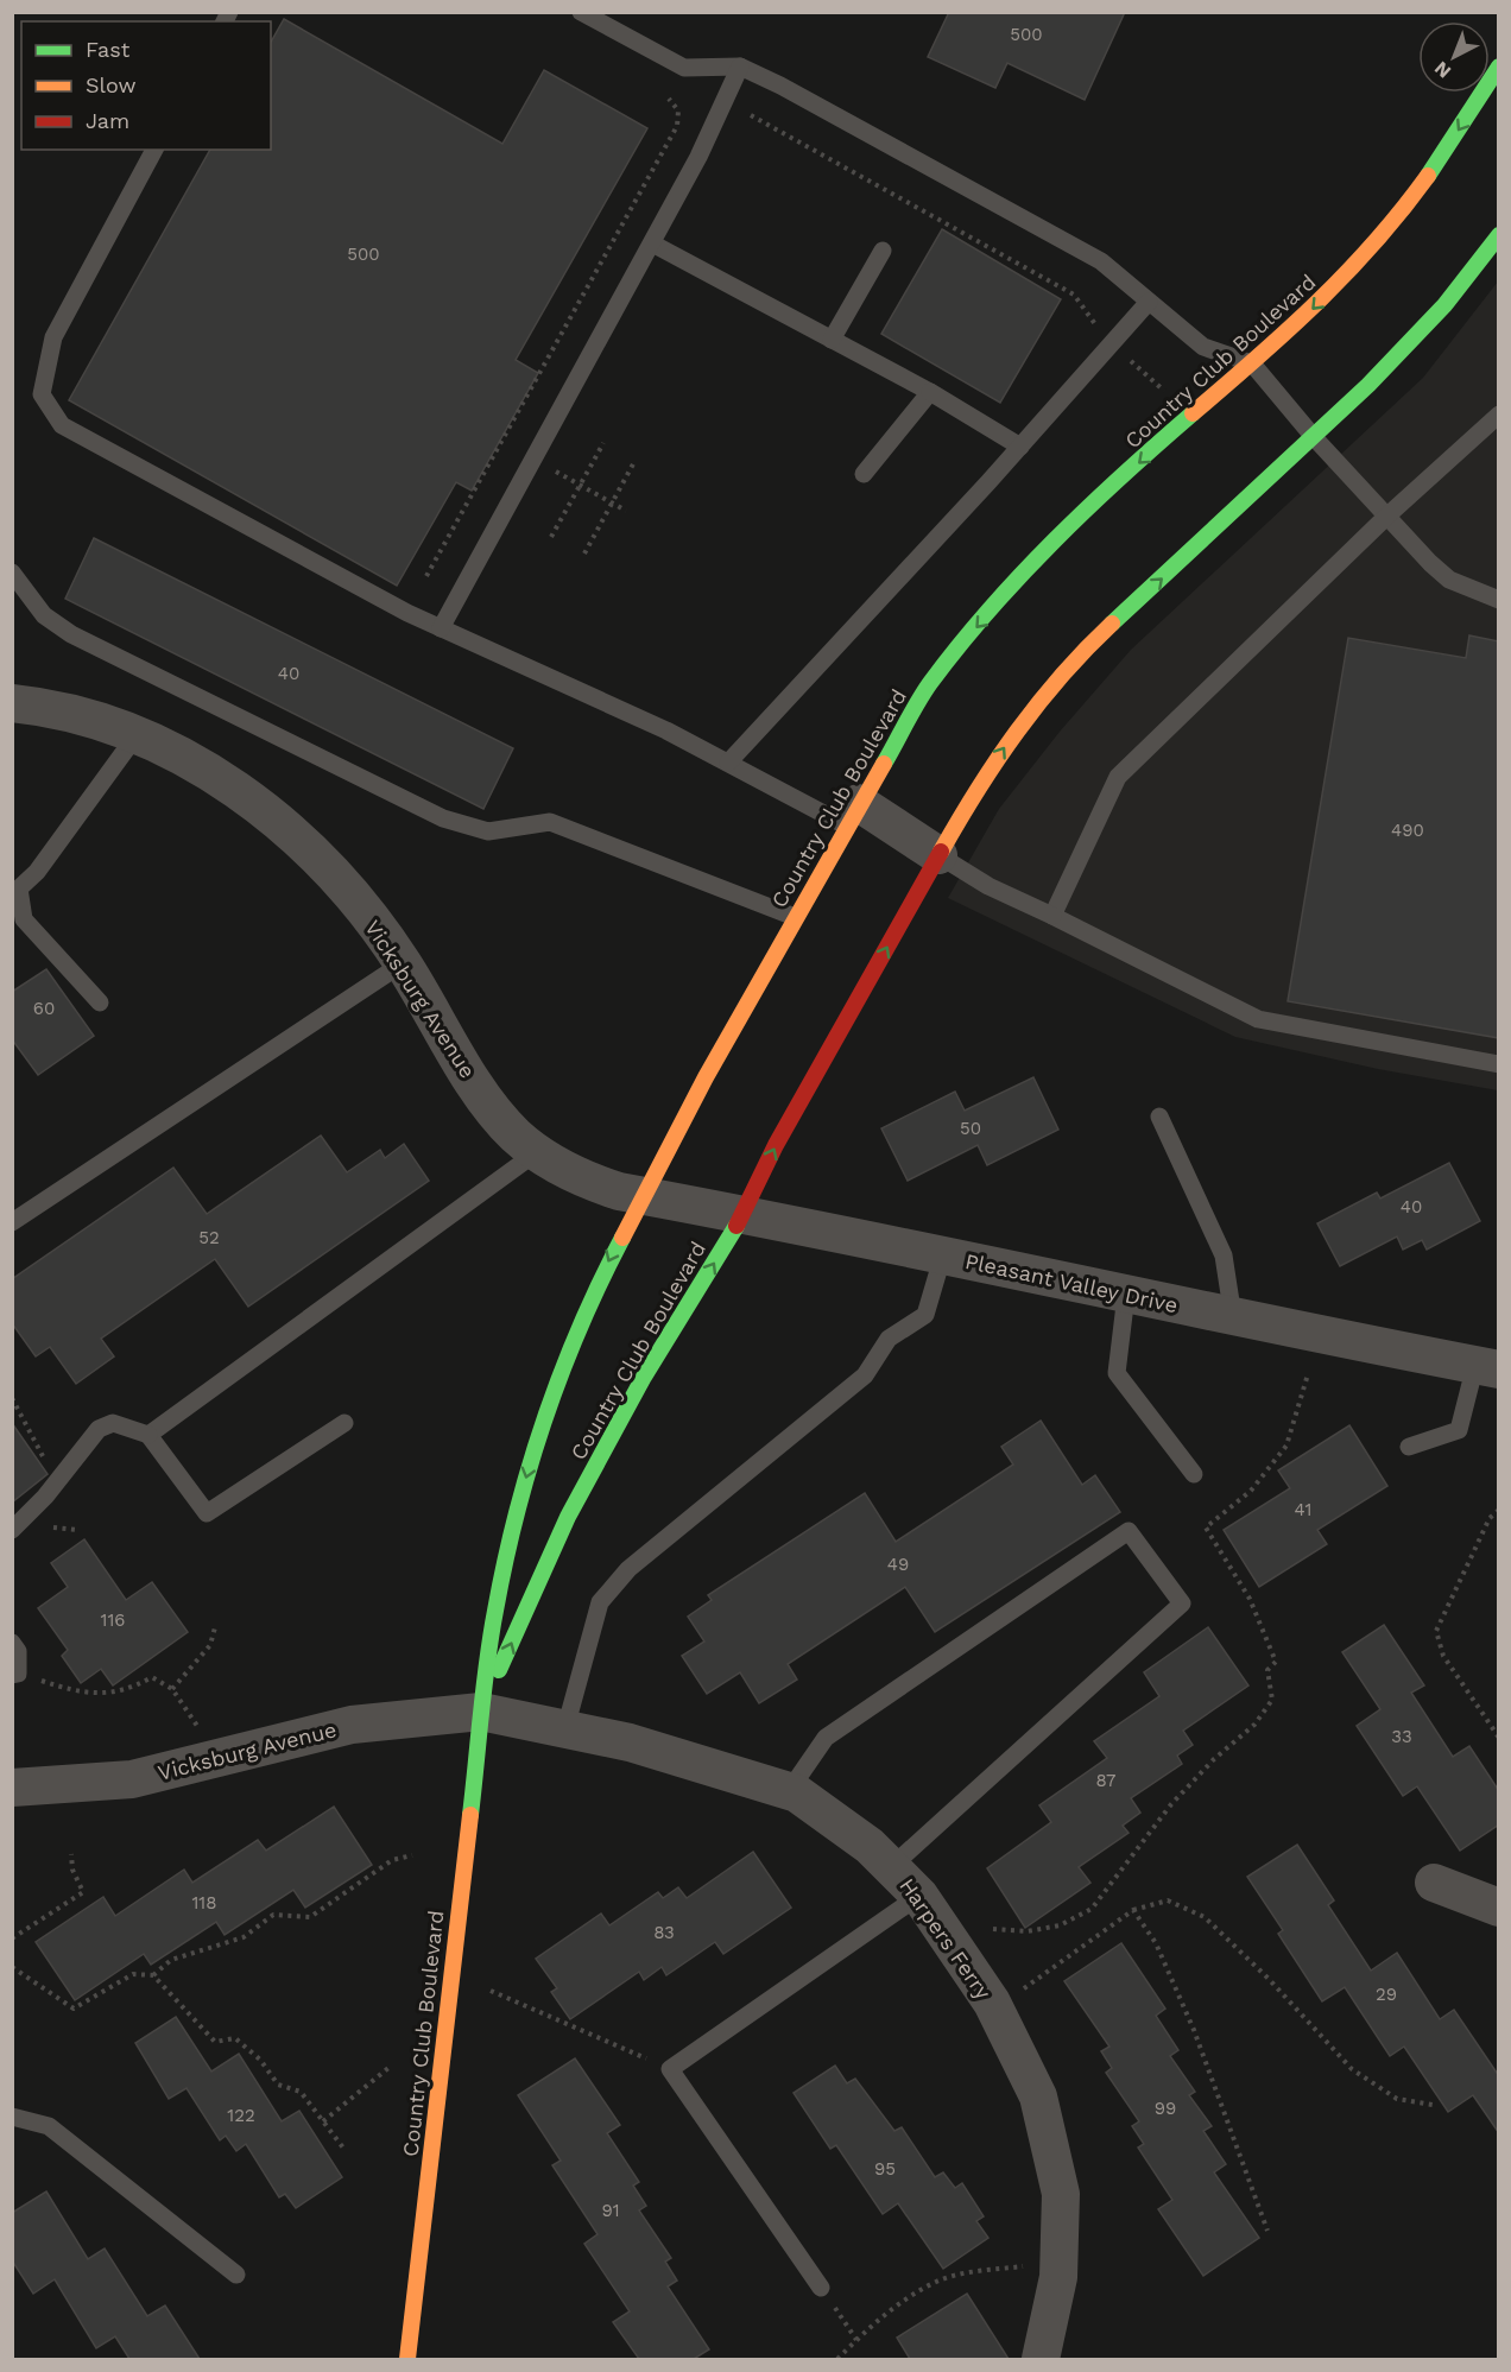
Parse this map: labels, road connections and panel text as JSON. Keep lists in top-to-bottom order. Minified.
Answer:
{"streets":{"street":["Country Club Boulevard","Vicksburg Avenue","Pleasant Valley Drive","Harpers Ferry"]},"crossings":[["Country Club Boulevard","Vicksburg Avenue"],["Country Club Boulevard","Pleasant Valley Drive"],["Country Club Boulevard","Harpers Ferry"],["Vicksburg Avenue","Pleasant Valley Drive"],["Vicksburg Avenue","Harpers Ferry"]],"house_numbers":["500","500","40","490","60","50","40","52","41","49","116","33","87","118","83","29","99","122","95","91"],"legend":["Fast","Slow","Jam"],"north":"bottom left"}
